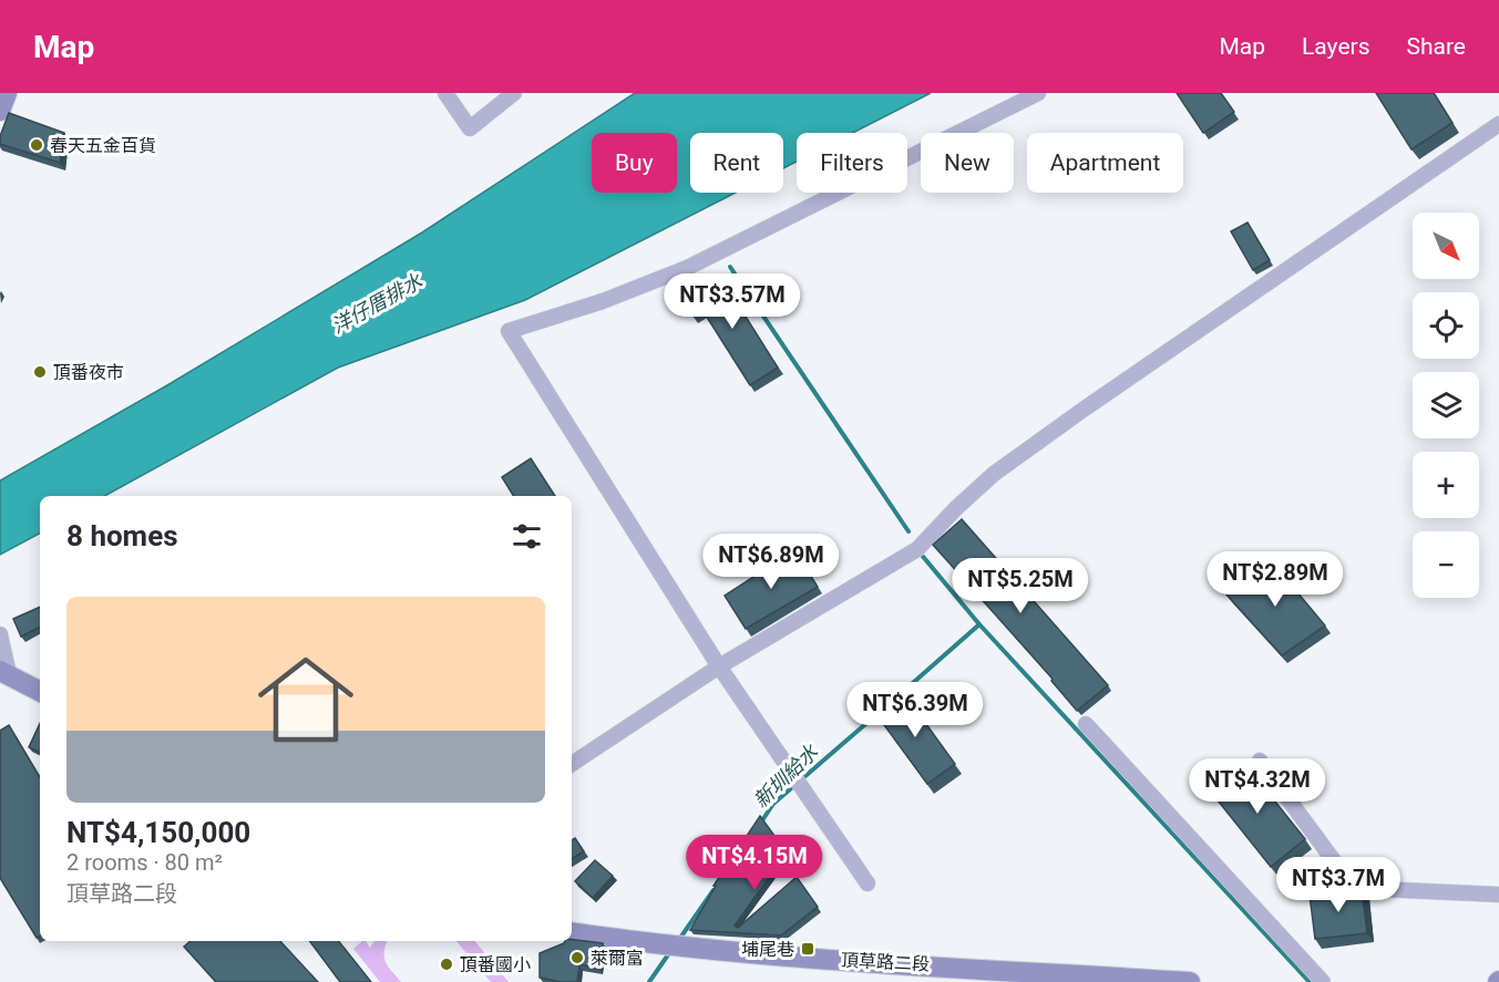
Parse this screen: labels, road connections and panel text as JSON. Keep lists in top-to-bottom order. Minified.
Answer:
{"streets":{"street":["頂草路二段"]},"water":["洋仔厝排水","新圳給水"],"places":{"other":["春天五金百貨","頂番夜市","萊爾富","頂番國小"],"transit":["埔尾巷"]},"north":"bottom right","page":{"header":"Map","nav":["Map","Layers","Share"],"chip":["Buy","Rent","Filters","New","Apartment"],"map_buttons":["+","−"],"price":["NT$3.57M","NT$6.89M","NT$2.89M","NT$5.25M","NT$6.39M","NT$4.32M","NT$4.15M","NT$3.7M"],"heading":"8 homes","list":[{"name":"NT$4,150,000","note":"2 rooms · 80 m² · 頂草路二段"}]}}
